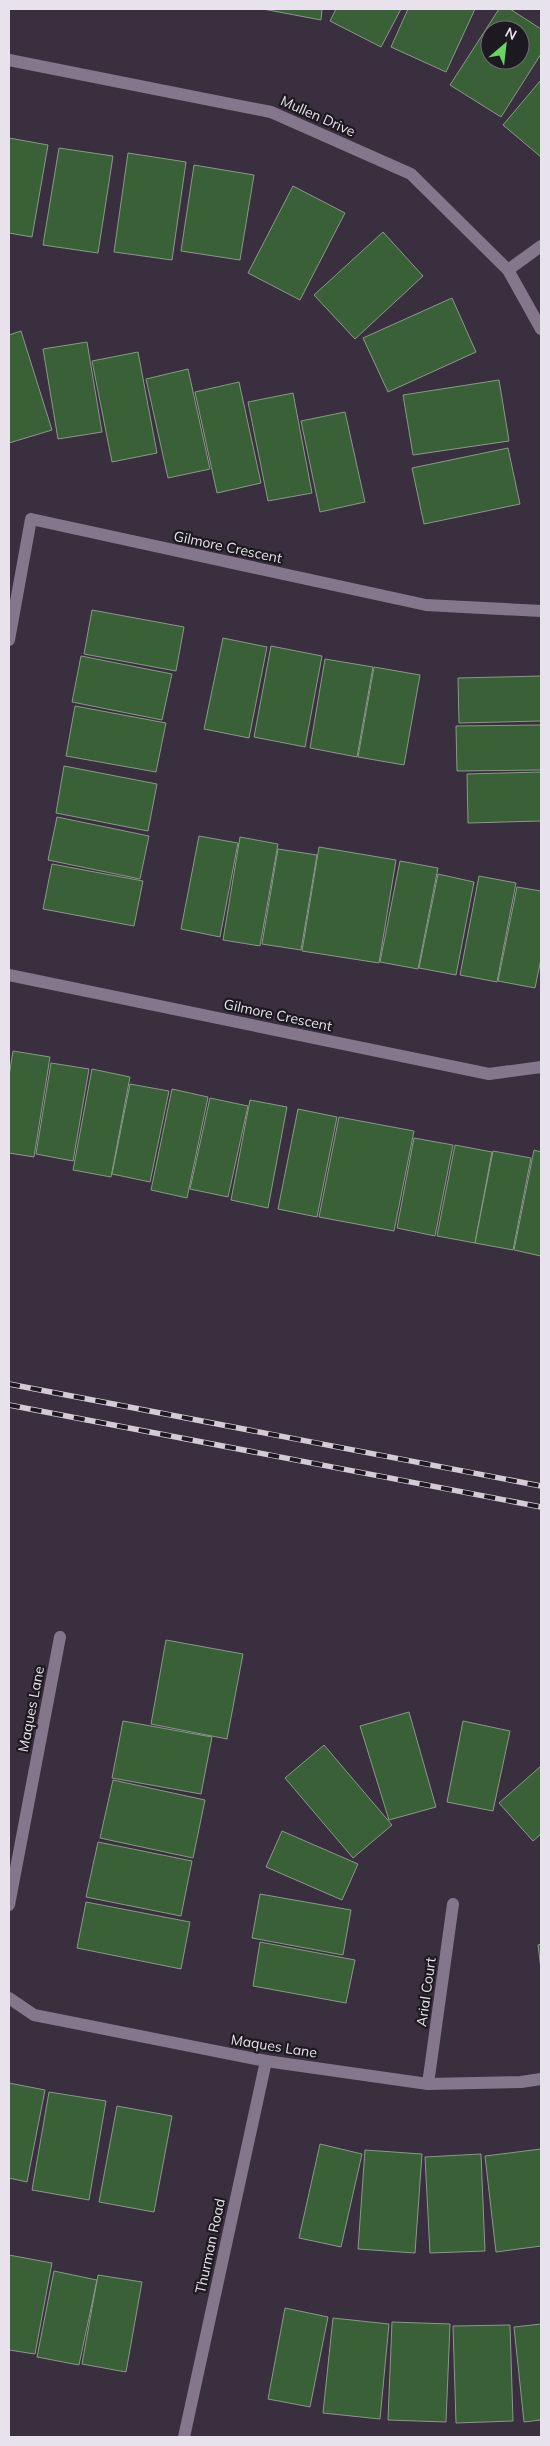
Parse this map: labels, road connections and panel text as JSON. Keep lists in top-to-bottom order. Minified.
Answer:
{"streets":{"street":["Mullen Drive","Gilmore Crescent","Maques Lane","Arial Court","Thurman Road"]},"crossings":[["Maques Lane","Arial Court"],["Maques Lane","Thurman Road"]],"north":"top right"}
